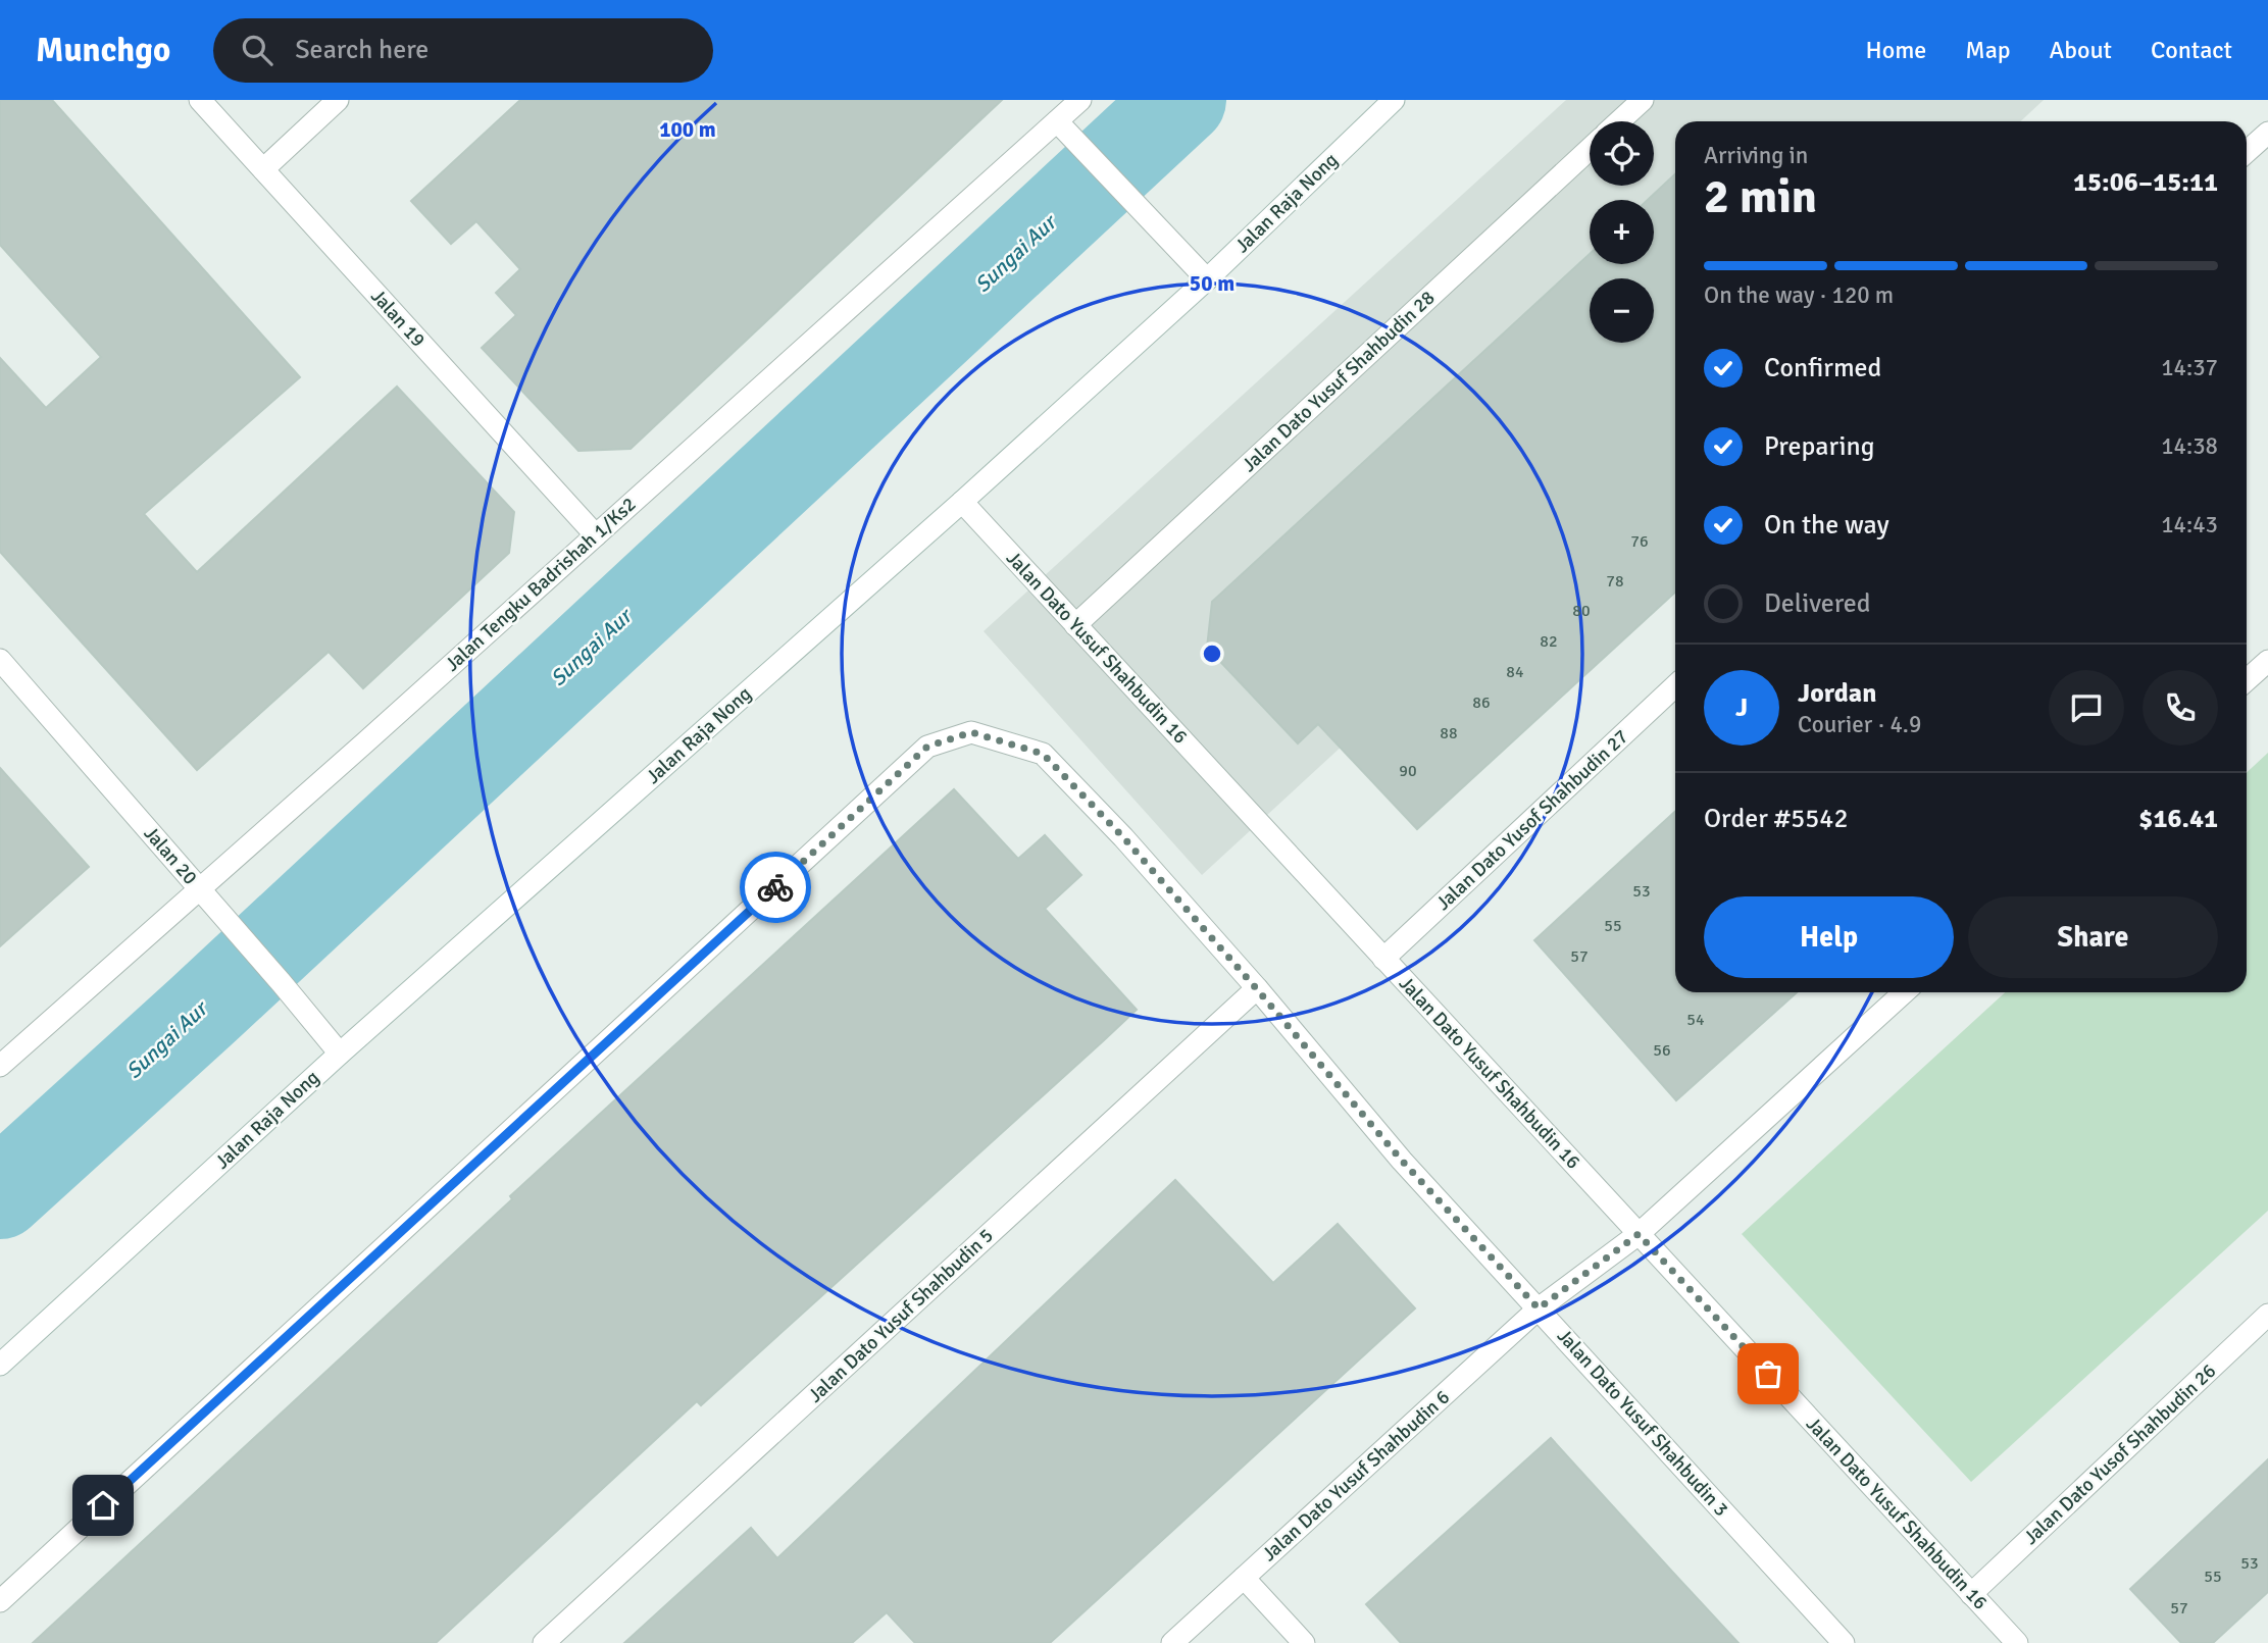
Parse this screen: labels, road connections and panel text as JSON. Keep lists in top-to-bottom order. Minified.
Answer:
{"streets":{"street":["Jalan Raja Nong","Jalan 19","Jalan Dato Yusuf Shahbudin 28","Jalan Tengku Badrishah 1/Ks2","Jalan Dato Yusuf Shahbudin 16","Jalan Dato Yusof Shahbudin 27","Jalan 20","Jalan Dato Yusuf Shahbudin 5","Jalan Dato Yusuf Shahbudin 3","Jalan Dato Yusof Shahbudin 26","Jalan Dato Yusuf Shahbudin 6"]},"crossings":[["Jalan Raja Nong","Jalan Dato Yusuf Shahbudin 16"],["Jalan Raja Nong","Jalan 20"],["Jalan 19","Jalan Tengku Badrishah 1/Ks2"],["Jalan Dato Yusuf Shahbudin 28","Jalan Dato Yusuf Shahbudin 16"],["Jalan Tengku Badrishah 1/Ks2","Jalan 20"],["Jalan Dato Yusuf Shahbudin 16","Jalan Dato Yusof Shahbudin 27"],["Jalan Dato Yusuf Shahbudin 16","Jalan Dato Yusof Shahbudin 26"],["Jalan Dato Yusuf Shahbudin 16","Jalan Dato Yusuf Shahbudin 6"],["Jalan Dato Yusuf Shahbudin 5","Jalan Dato Yusuf Shahbudin 3"],["Jalan Dato Yusuf Shahbudin 3","Jalan Dato Yusuf Shahbudin 6"]],"water":["Sungai Aur"],"house_numbers":["76","78","80","82","84","86","88","90","53","55","57","54","56","53","55","57"],"page":{"header":"Munchgo","search":"Search here","nav":["Home","Map","About","Contact"],"map_buttons":["+","−"],"heading":["2 min","Arriving in","15:06–15:11"],"panel":["Jordan","Courier · 4.9","Order #5542","$16.41"],"bar":"On the way · 120 m","list":[["Confirmed","14:37"],["Preparing","14:38"],["On the way","14:43"],"Delivered"],"round":"J","buttons":["Help","Share"]},"rings":["100 m","50 m"]}
